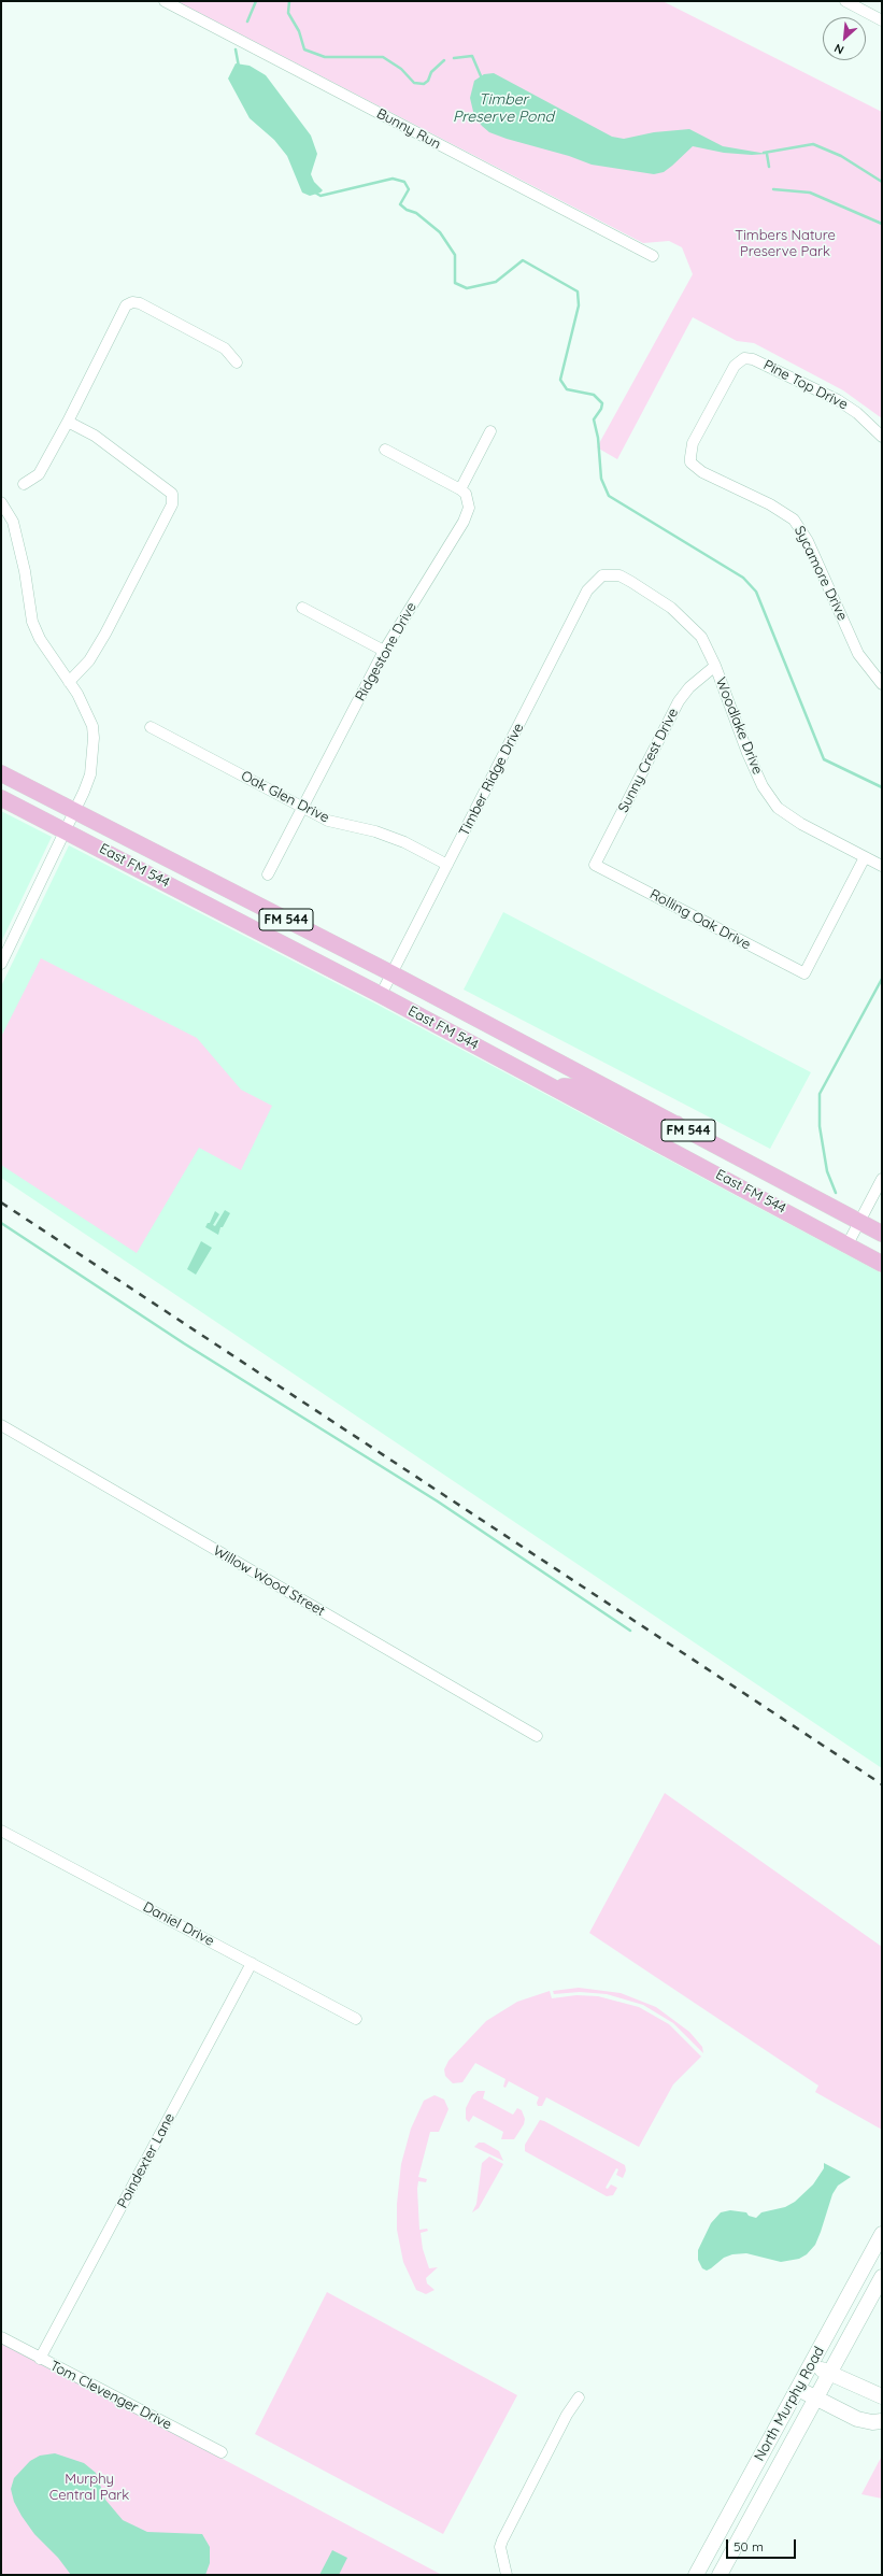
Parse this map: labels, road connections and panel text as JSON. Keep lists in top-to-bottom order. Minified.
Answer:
{"streets":{"main road":["East FM 544","FM 544","North Murphy Road"],"street":["Bunny Run","Pine Top Drive","Sycamore Drive","Ridgestone Drive","Woodlake Drive","Sunny Crest Drive","Timber Ridge Drive","Oak Glen Drive","Rolling Oak Drive","Willow Wood Street","Daniel Drive","Poindexter Lane","Tom Clevenger Drive"]},"crossings":[["Pine Top Drive","Sycamore Drive"],["Ridgestone Drive","Oak Glen Drive"],["Woodlake Drive","Sunny Crest Drive"],["Woodlake Drive","Timber Ridge Drive"],["Woodlake Drive","Rolling Oak Drive"],["Sunny Crest Drive","Rolling Oak Drive"],["Timber Ridge Drive","Oak Glen Drive"],["Timber Ridge Drive","East FM 544"],["Daniel Drive","Poindexter Lane"],["Poindexter Lane","Tom Clevenger Drive"]],"water":["Timber Preserve Pond"],"parks":["Timbers Nature Preserve Park","Murphy Central Park"],"scale_bar":"50 m","north":"bottom left"}
